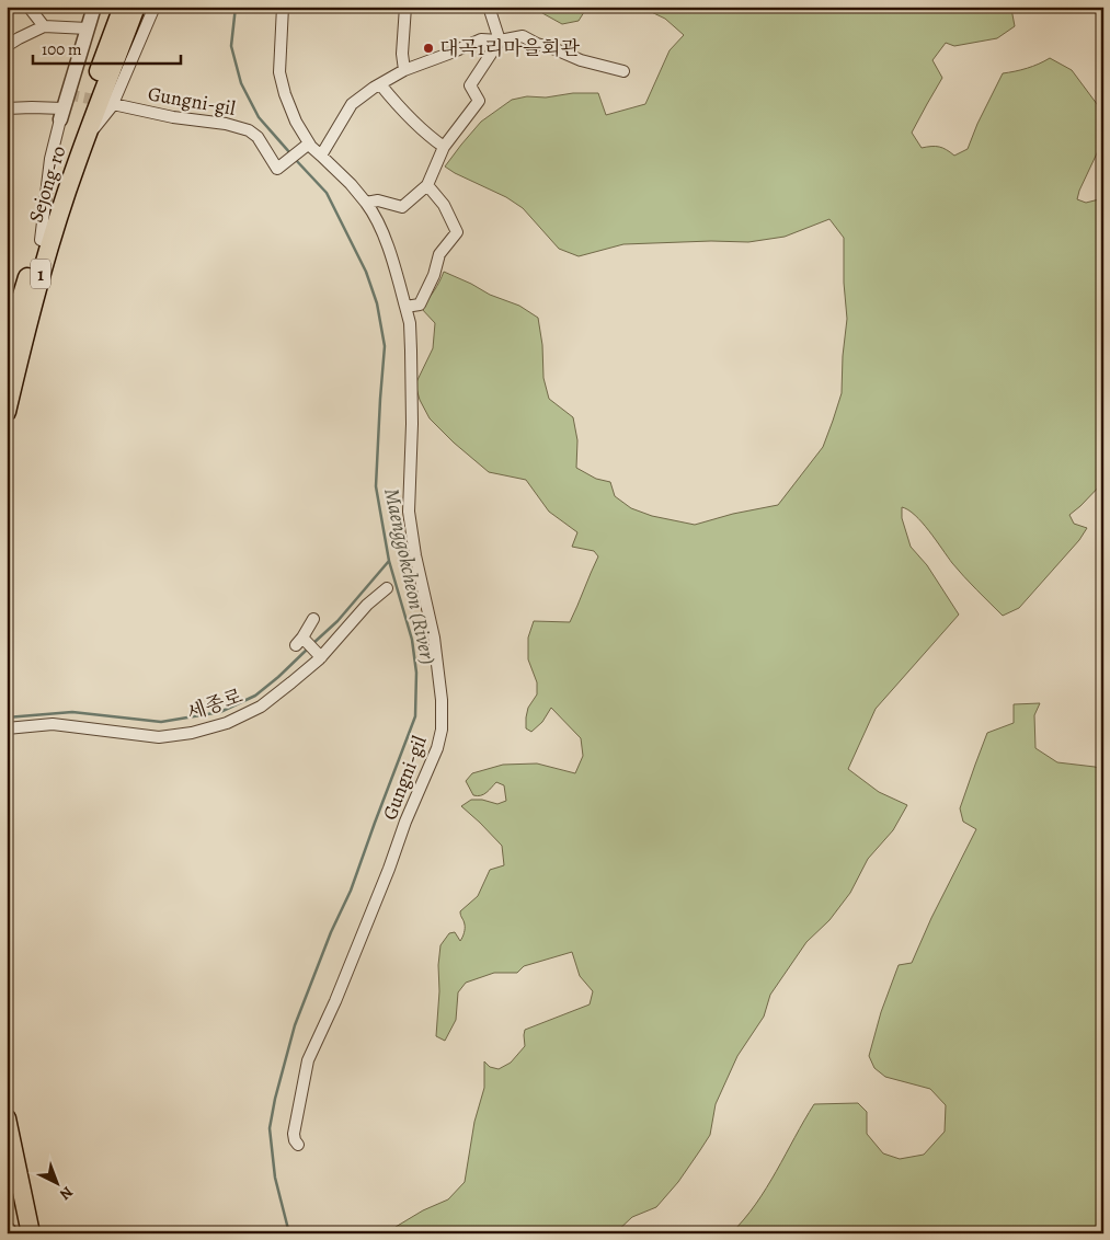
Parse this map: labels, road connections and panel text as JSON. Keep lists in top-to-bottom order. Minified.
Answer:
{"streets":{"main road":["Sejong-ro","1"],"street":["Gungni-gil","세종로"]},"water":["Maenggokcheon (River)"],"places":["대곡1리마을회관"],"scale_bar":"100 m","north":"bottom right"}
